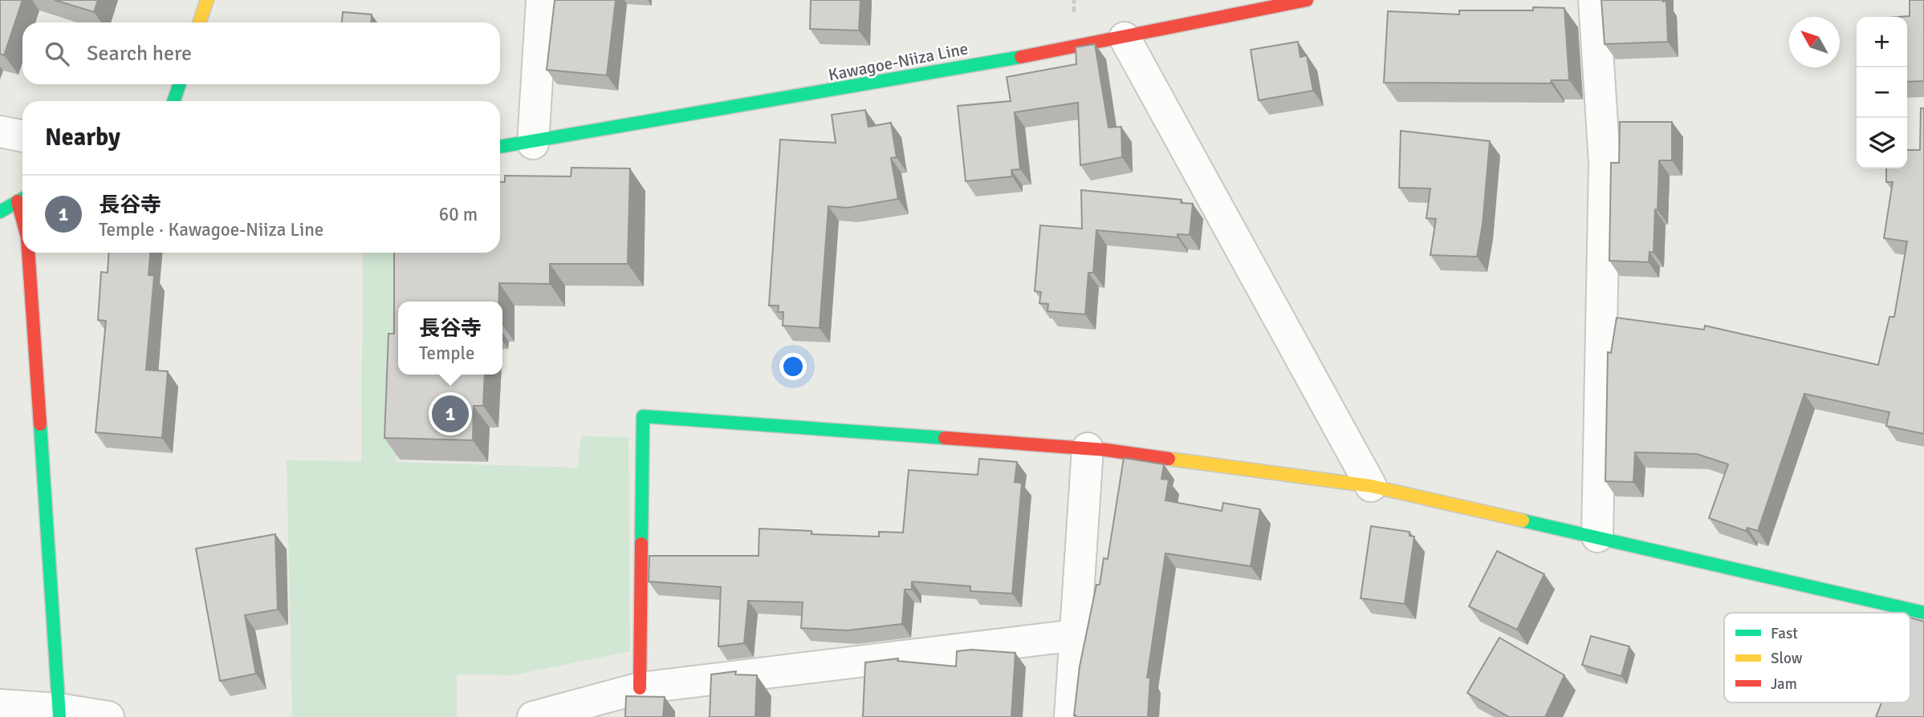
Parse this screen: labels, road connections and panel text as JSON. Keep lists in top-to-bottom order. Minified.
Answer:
{"streets":{"street":["Kawagoe-Niiza Line"]},"legend":["Fast","Slow","Jam"],"north":"top left","page":{"map_buttons":["+","−"],"search":"Search here","heading":"Nearby","list":[{"mark":"1","name":"長谷寺","note":"Temple · Kawagoe-Niiza Line","value":"60 m"}],"popup":["長谷寺","Temple"],"pins":"1"}}
